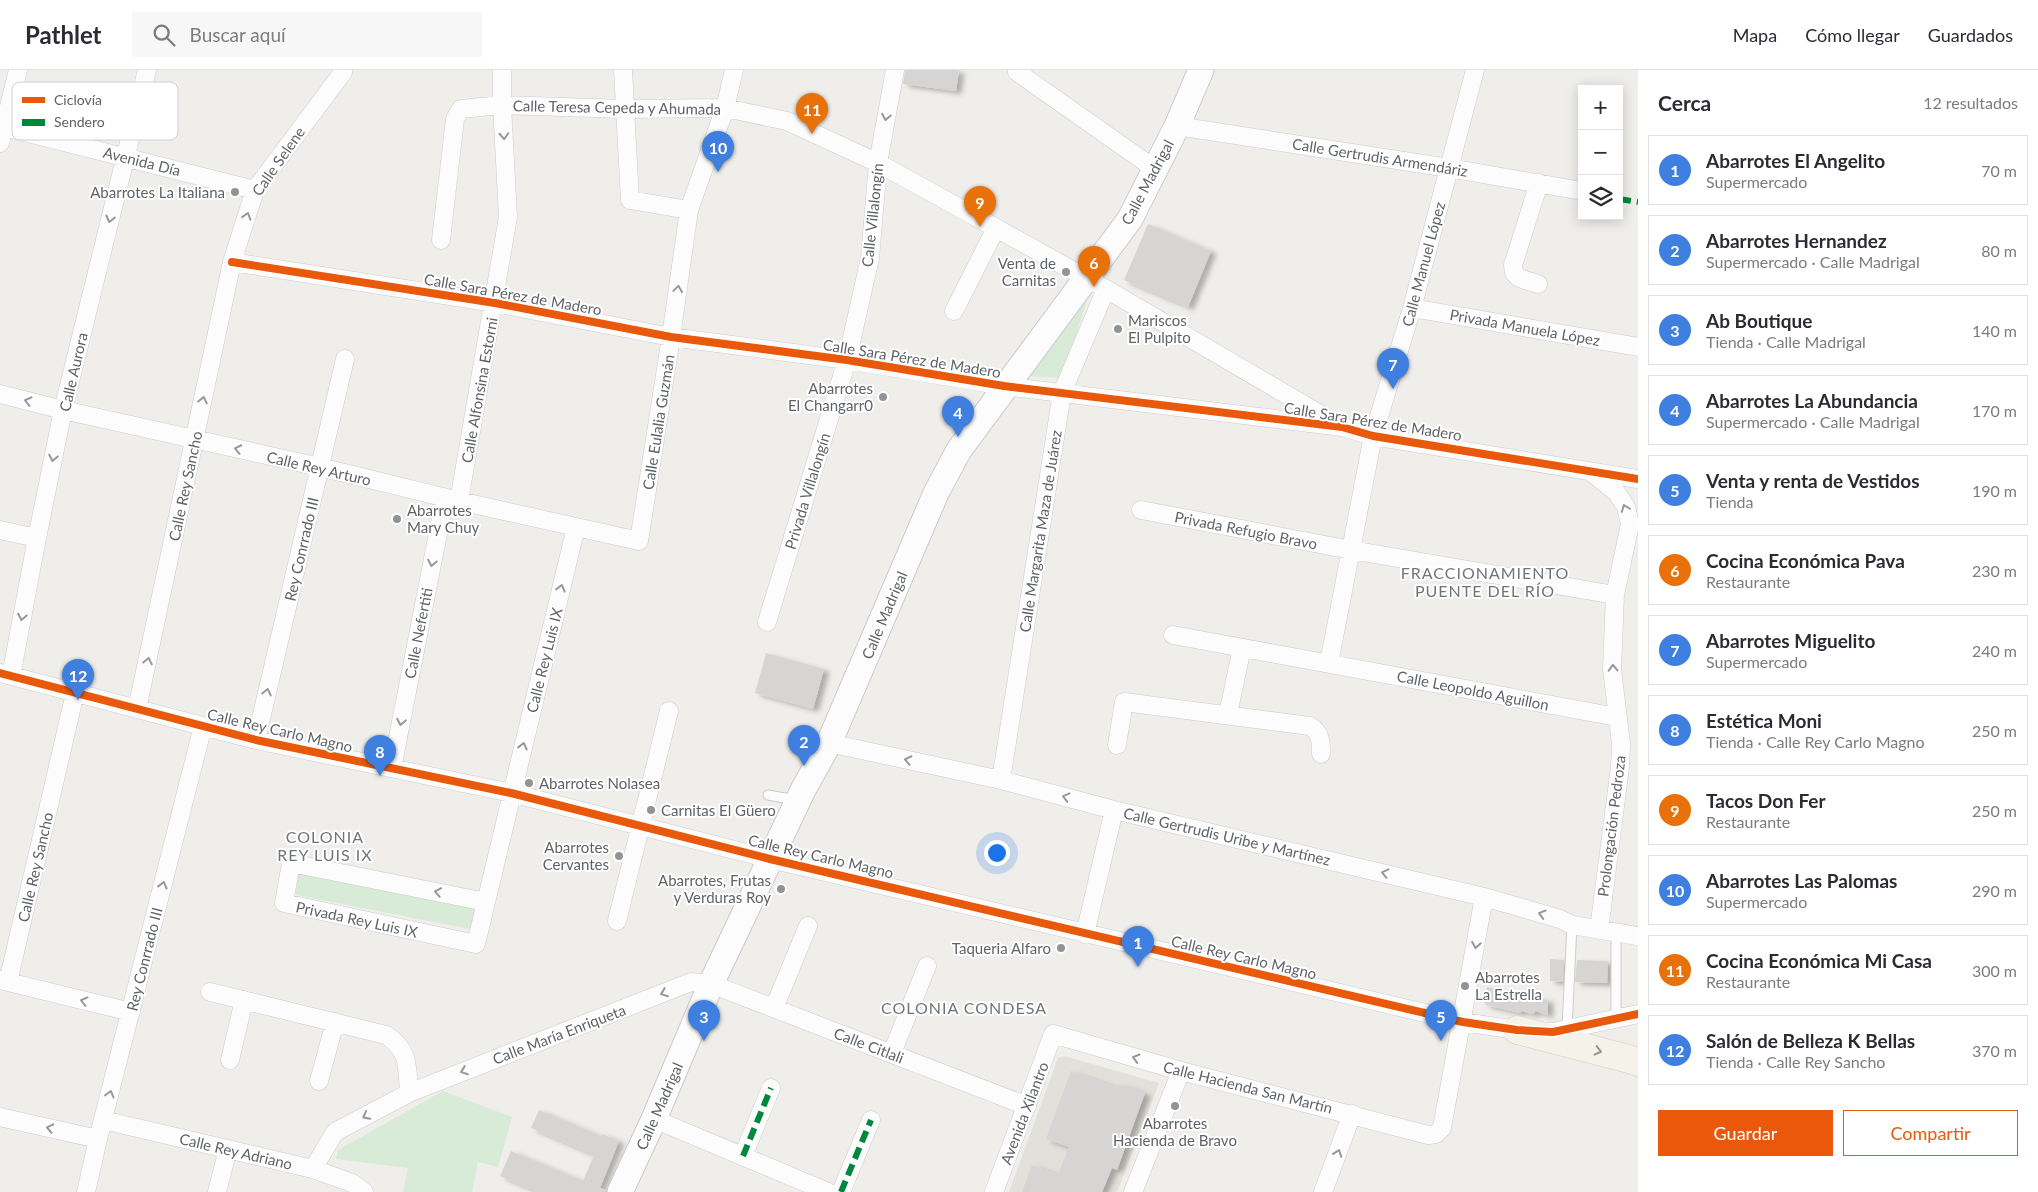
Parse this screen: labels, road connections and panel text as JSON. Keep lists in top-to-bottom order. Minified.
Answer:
{"streets":{"street":["Calle Teresa Cepeda y Ahumada","Calle Gertrudis Armendáriz","Avenida Día","Calle Selene","Calle Madrigal","Calle Villalongín","Calle Manuel López","Calle Sara Pérez de Madero","Privada Manuela López","Calle Aurora","Calle Alfonsina Estorni","Calle Eulalia Guzmán","Calle Rey Arturo","Calle Rey Sancho","Privada Villalongín","Privada Refugio Bravo","Calle Margarita Maza de Juárez","Rey Conrrado III","Calle Nefertiti","Calle Rey Luis IX","Calle Leopoldo Aguillon","Calle Rey Carlo Magno","Prolongación Pedroza","Calle Gertrudis Uribe y Martínez","Privada Rey Luis IX","Calle María Enriqueta","Calle Citlali","Calle Hacienda San Martín","Avenida Xilantro","Calle Rey Adriano"]},"crossings":[["Calle Teresa Cepeda y Ahumada","Calle Madrigal"],["Calle Teresa Cepeda y Ahumada","Calle Villalongín"],["Calle Teresa Cepeda y Ahumada","Calle Sara Pérez de Madero"],["Calle Teresa Cepeda y Ahumada","Calle Alfonsina Estorni"],["Calle Teresa Cepeda y Ahumada","Calle Eulalia Guzmán"],["Calle Teresa Cepeda y Ahumada","Calle Margarita Maza de Juárez"],["Calle Gertrudis Armendáriz","Calle Madrigal"],["Calle Gertrudis Armendáriz","Calle Manuel López"],["Avenida Día","Calle Selene"],["Avenida Día","Calle Aurora"],["Calle Selene","Calle Sara Pérez de Madero"],["Calle Selene","Calle Rey Sancho"],["Calle Madrigal","Calle Sara Pérez de Madero"],["Calle Madrigal","Calle Margarita Maza de Juárez"],["Calle Madrigal","Calle Rey Carlo Magno"],["Calle Madrigal","Calle Gertrudis Uribe y Martínez"],["Calle Madrigal","Calle María Enriqueta"],["Calle Madrigal","Calle Citlali"],["Calle Villalongín","Calle Sara Pérez de Madero"],["Calle Villalongín","Privada Villalongín"],["Calle Manuel López","Calle Sara Pérez de Madero"],["Calle Manuel López","Privada Manuela López"],["Calle Manuel López","Privada Refugio Bravo"],["Calle Manuel López","Calle Leopoldo Aguillon"],["Calle Sara Pérez de Madero","Calle Alfonsina Estorni"],["Calle Sara Pérez de Madero","Calle Eulalia Guzmán"],["Calle Sara Pérez de Madero","Calle Rey Sancho"],["Calle Sara Pérez de Madero","Privada Villalongín"],["Calle Sara Pérez de Madero","Calle Margarita Maza de Juárez"],["Calle Sara Pérez de Madero","Prolongación Pedroza"],["Calle Aurora","Calle Rey Arturo"],["Calle Aurora","Calle Rey Carlo Magno"],["Calle Alfonsina Estorni","Calle Rey Arturo"],["Calle Alfonsina Estorni","Calle Nefertiti"],["Calle Eulalia Guzmán","Calle Rey Arturo"],["Calle Rey Arturo","Calle Rey Sancho"],["Calle Rey Arturo","Rey Conrrado III"],["Calle Rey Arturo","Calle Nefertiti"],["Calle Rey Arturo","Calle Rey Luis IX"],["Calle Rey Sancho","Calle Rey Carlo Magno"],["Privada Refugio Bravo","Prolongación Pedroza"],["Calle Margarita Maza de Juárez","Calle Gertrudis Uribe y Martínez"],["Rey Conrrado III","Calle Rey Carlo Magno"],["Rey Conrrado III","Calle Rey Adriano"],["Calle Nefertiti","Calle Rey Carlo Magno"],["Calle Rey Luis IX","Calle Rey Carlo Magno"],["Calle Rey Luis IX","Privada Rey Luis IX"],["Calle Leopoldo Aguillon","Prolongación Pedroza"],["Calle Rey Carlo Magno","Privada Rey Luis IX"],["Calle Rey Carlo Magno","Calle Hacienda San Martín"],["Prolongación Pedroza","Calle Gertrudis Uribe y Martínez"],["Calle María Enriqueta","Calle Citlali"],["Calle María Enriqueta","Calle Rey Adriano"],["Calle Citlali","Avenida Xilantro"],["Calle Hacienda San Martín","Avenida Xilantro"]],"one_way":["Calle Aurora","Calle Alfonsina Estorni","Calle Rey Sancho","Rey Conrrado III","Calle Nefertiti","Prolongación Pedroza","Calle Gertrudis Uribe y Martínez","Calle María Enriqueta"],"districts":["FRACCIONAMIENTO PUENTE DEL RÍO","COLONIA REY LUIS IX","COLONIA CONDESA"],"places":["Abarrotes La Italiana","Venta de Carnitas","Mariscos El Pulpito","Abarrotes El Changarr0","Abarrotes Mary Chuy","Abarrotes Nolasea","Carnitas El Güero","Abarrotes Cervantes","Abarrotes, Frutas y Verduras Roy","Taqueria Alfaro","Abarrotes La Estrella","Abarrotes Hacienda de Bravo"],"legend":["Ciclovía","Sendero"],"page":{"header":"Pathlet","search":"Buscar aquí","nav":["Mapa","Cómo llegar","Guardados"],"heading":["Cerca","12 resultados"],"map_buttons":["+","−"],"pins":["11","10","9","6","7","4","12","2","8","1","3","5"],"list":[{"mark":"1","name":"Abarrotes El Angelito","note":"Supermercado","value":"70 m"},{"mark":"2","name":"Abarrotes Hernandez","note":"Supermercado · Calle Madrigal","value":"80 m"},{"mark":"3","name":"Ab Boutique","note":"Tienda · Calle Madrigal","value":"140 m"},{"mark":"4","name":"Abarrotes La Abundancia","note":"Supermercado · Calle Madrigal","value":"170 m"},{"mark":"5","name":"Venta y renta de Vestidos","note":"Tienda","value":"190 m"},{"mark":"6","name":"Cocina Económica Pava","note":"Restaurante","value":"230 m"},{"mark":"7","name":"Abarrotes Miguelito","note":"Supermercado","value":"240 m"},{"mark":"8","name":"Estética Moni","note":"Tienda · Calle Rey Carlo Magno","value":"250 m"},{"mark":"9","name":"Tacos Don Fer","note":"Restaurante","value":"250 m"},{"mark":"10","name":"Abarrotes Las Palomas","note":"Supermercado","value":"290 m"},{"mark":"11","name":"Cocina Económica Mi Casa","note":"Restaurante","value":"300 m"},{"mark":"12","name":"Salón de Belleza K Bellas","note":"Tienda · Calle Rey Sancho","value":"370 m"}],"buttons":["Guardar","Compartir"]}}
